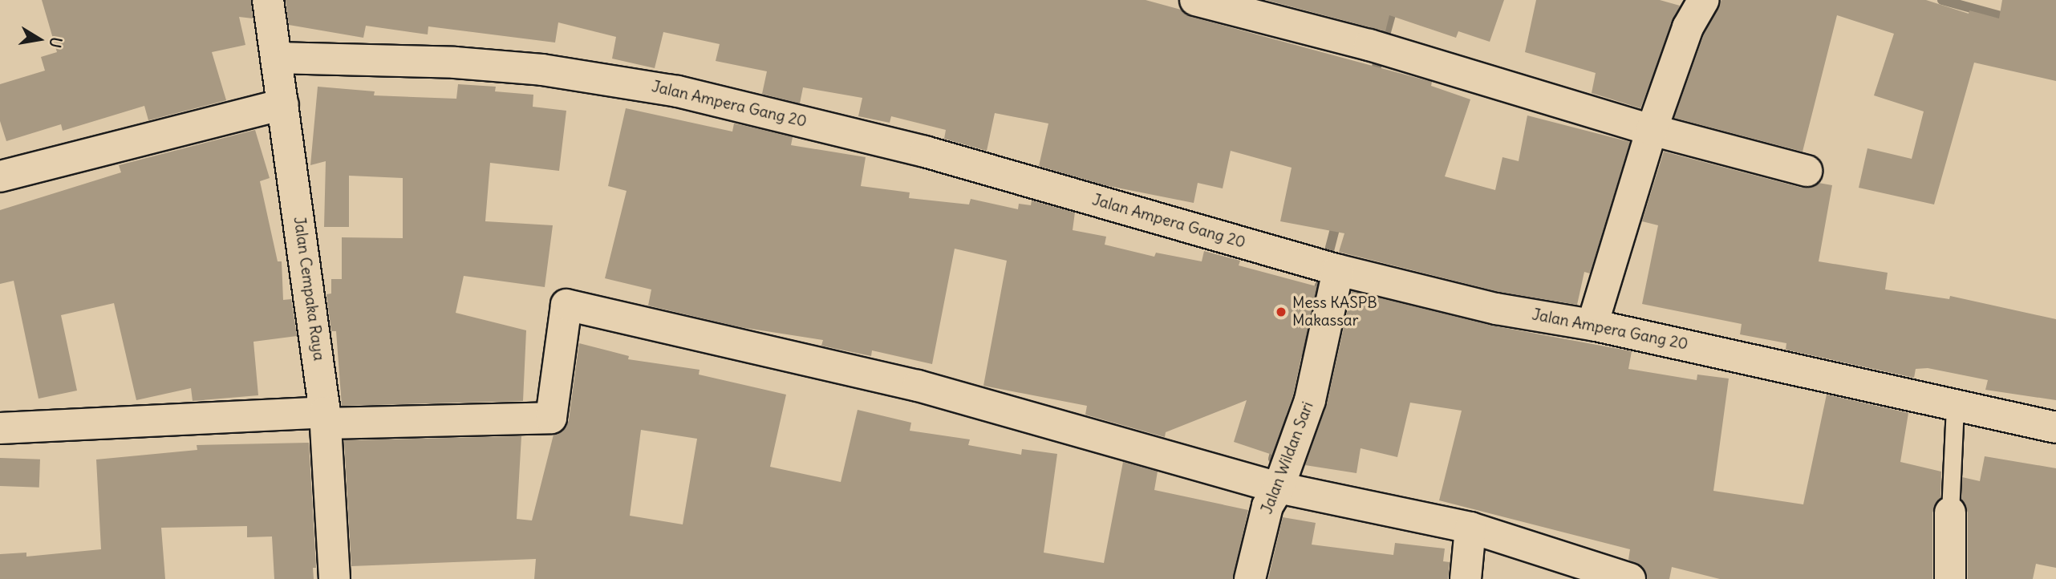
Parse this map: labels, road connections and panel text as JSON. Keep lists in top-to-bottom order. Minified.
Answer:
{"streets":{"street":["Jalan Ampera Gang 20","Jalan Cempaka Raya","Jalan Wildan Sari"]},"crossings":[["Jalan Ampera Gang 20","Jalan Cempaka Raya"],["Jalan Ampera Gang 20","Jalan Wildan Sari"]],"places":["Mess KASPB Makassar"],"north":"right"}
